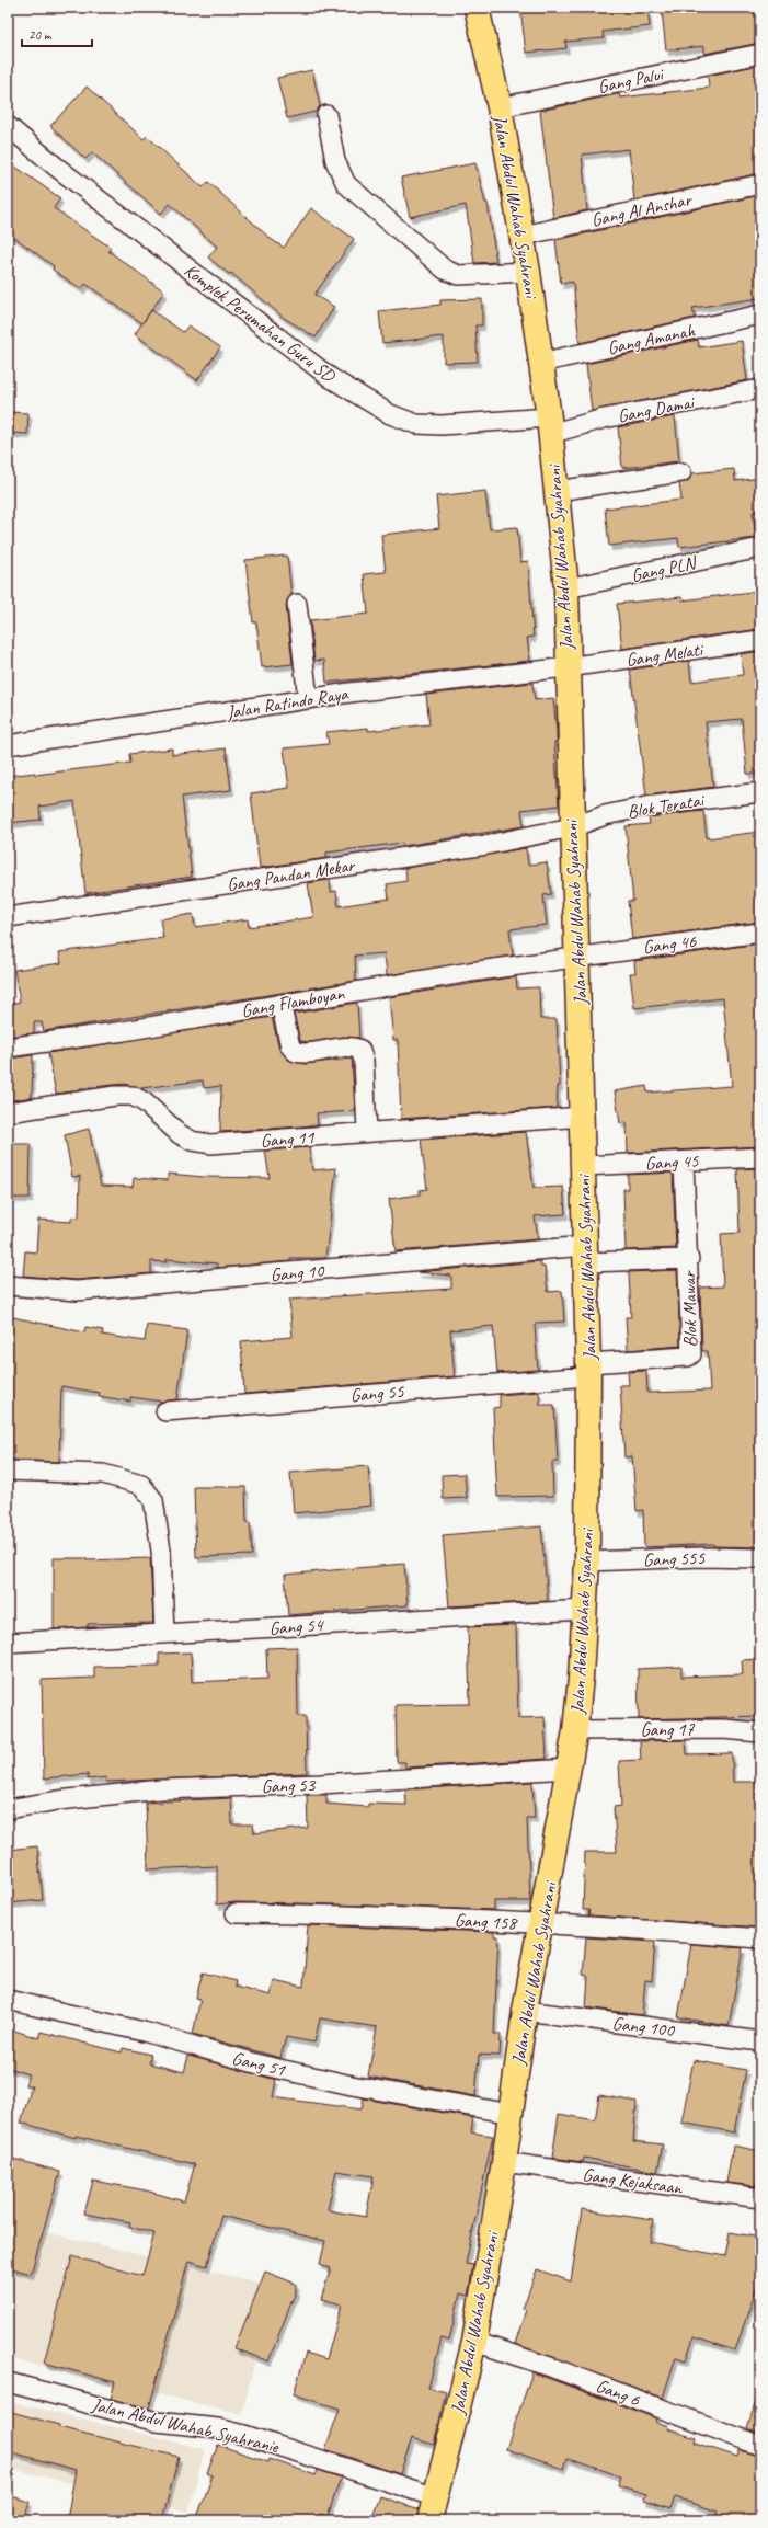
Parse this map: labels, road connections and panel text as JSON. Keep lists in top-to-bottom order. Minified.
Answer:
{"streets":{"highway":["Jalan Abdul Wahab Syahrani"],"street":["Gang Palui","Gang Al Anshar","Komplek Perumahan Guru SD","Gang Amanah","Gang Damai","Gang PLN","Gang Melati","Jalan Ratindo Raya","Blok Teratai","Gang Pandan Mekar","Gang 46","Gang Flamboyan","Gang 11","Gang 45","Gang 10","Blok Mawar","Gang 55","Gang 555","Gang 54","Gang 17","Gang 53","Gang 158","Gang 100","Gang 51","Gang Kejaksaan","Gang 6","Jalan Abdul Wahab Syahranie"]},"crossings":[["Gang Palui","Jalan Abdul Wahab Syahrani"],["Jalan Abdul Wahab Syahrani","Gang Al Anshar"],["Jalan Abdul Wahab Syahrani","Komplek Perumahan Guru SD"],["Jalan Abdul Wahab Syahrani","Gang Amanah"],["Jalan Abdul Wahab Syahrani","Gang Damai"],["Jalan Abdul Wahab Syahrani","Gang PLN"],["Jalan Abdul Wahab Syahrani","Gang Melati"],["Jalan Abdul Wahab Syahrani","Jalan Ratindo Raya"],["Jalan Abdul Wahab Syahrani","Blok Teratai"],["Jalan Abdul Wahab Syahrani","Gang Pandan Mekar"],["Jalan Abdul Wahab Syahrani","Gang 46"],["Jalan Abdul Wahab Syahrani","Gang Flamboyan"],["Jalan Abdul Wahab Syahrani","Gang 11"],["Jalan Abdul Wahab Syahrani","Gang 45"],["Jalan Abdul Wahab Syahrani","Gang 10"],["Jalan Abdul Wahab Syahrani","Blok Mawar"],["Jalan Abdul Wahab Syahrani","Gang 55"],["Jalan Abdul Wahab Syahrani","Gang 555"],["Jalan Abdul Wahab Syahrani","Gang 54"],["Jalan Abdul Wahab Syahrani","Gang 17"],["Jalan Abdul Wahab Syahrani","Gang 53"],["Jalan Abdul Wahab Syahrani","Gang 158"],["Jalan Abdul Wahab Syahrani","Gang 100"],["Jalan Abdul Wahab Syahrani","Gang 51"],["Jalan Abdul Wahab Syahrani","Gang Kejaksaan"],["Jalan Abdul Wahab Syahrani","Gang 6"],["Jalan Abdul Wahab Syahrani","Jalan Abdul Wahab Syahranie"],["Komplek Perumahan Guru SD","Gang Damai"],["Gang Melati","Jalan Ratindo Raya"],["Blok Teratai","Gang Pandan Mekar"],["Gang 46","Gang Flamboyan"],["Gang 45","Blok Mawar"],["Gang 10","Blok Mawar"],["Blok Mawar","Gang 55"]],"scale_bar":"20 m"}
